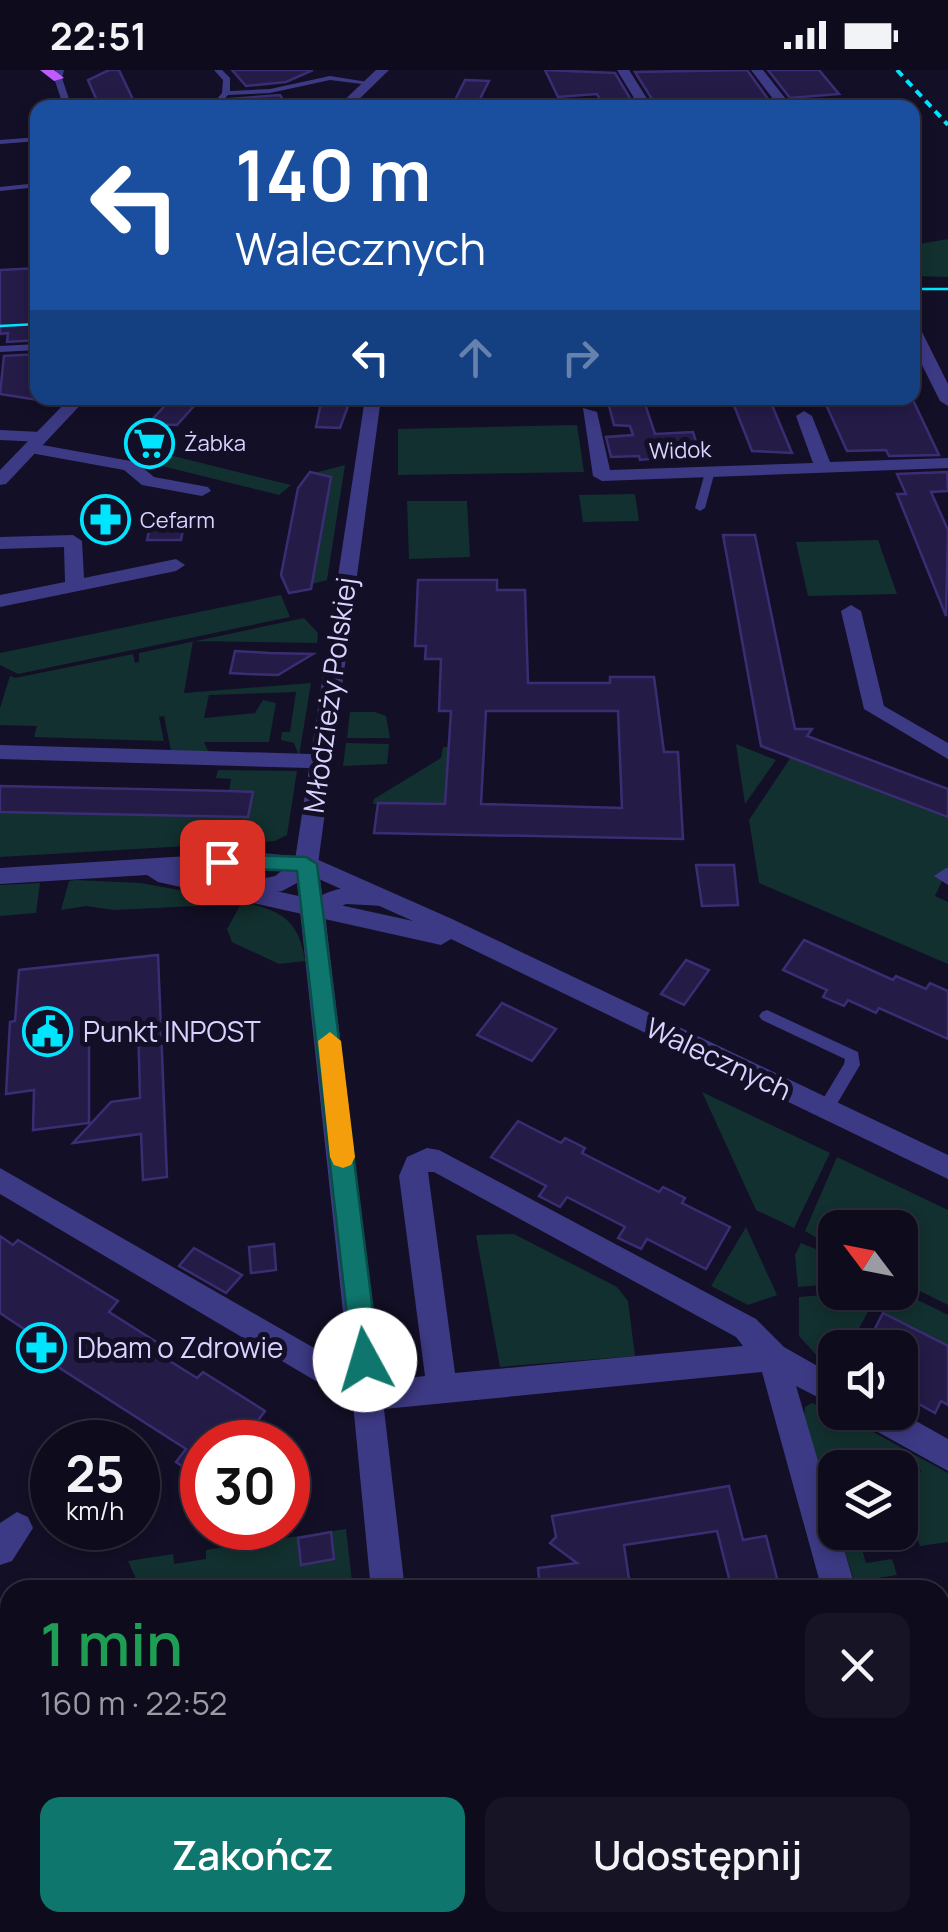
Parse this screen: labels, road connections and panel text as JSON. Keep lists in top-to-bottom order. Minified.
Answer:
{"streets":{"street":["Widok","Młodzieży Polskiej","Walecznych"]},"crossings":[["Młodzieży Polskiej","Walecznych"]],"places":{"supermarket":["Żabka"],"pharmacy":["Cefarm","Dbam o Zdrowie"],"public building":["Punkt INPOST"]},"north":"top left","page":{"status":"22:51","turn":["140 m","Walecznych"],"speed":"25 km/h","limit":"30","heading":["1 min","160 m · 22:52"],"buttons":["Zakończ","Udostępnij"]}}
